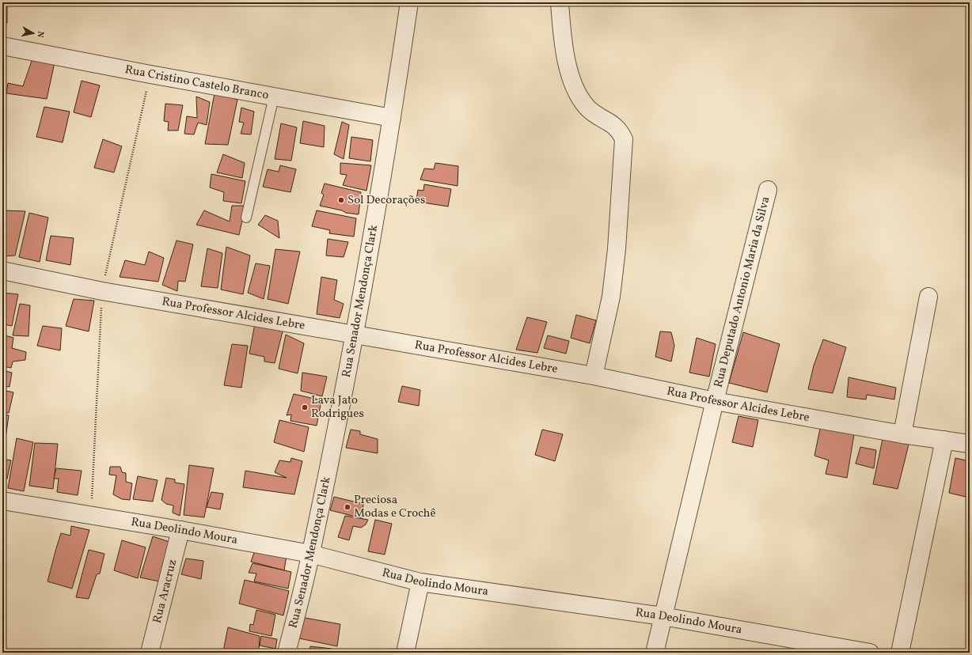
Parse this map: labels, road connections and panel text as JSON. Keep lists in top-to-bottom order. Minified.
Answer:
{"streets":{"street":["Rua Cristino Castelo Branco","Rua Deputado Antonio Maria da Silva","Rua Senador Mendonça Clark","Rua Professor Alcides Lebre","Rua Deolindo Moura","Rua Aracruz"]},"crossings":[["Rua Cristino Castelo Branco","Rua Senador Mendonça Clark"],["Rua Deputado Antonio Maria da Silva","Rua Professor Alcides Lebre"],["Rua Deputado Antonio Maria da Silva","Rua Deolindo Moura"],["Rua Senador Mendonça Clark","Rua Professor Alcides Lebre"],["Rua Senador Mendonça Clark","Rua Deolindo Moura"],["Rua Deolindo Moura","Rua Aracruz"]],"places":["Sol Decorações","Lava Jato Rodrigues","Preciosa Modas e Crochê"],"north":"right"}
